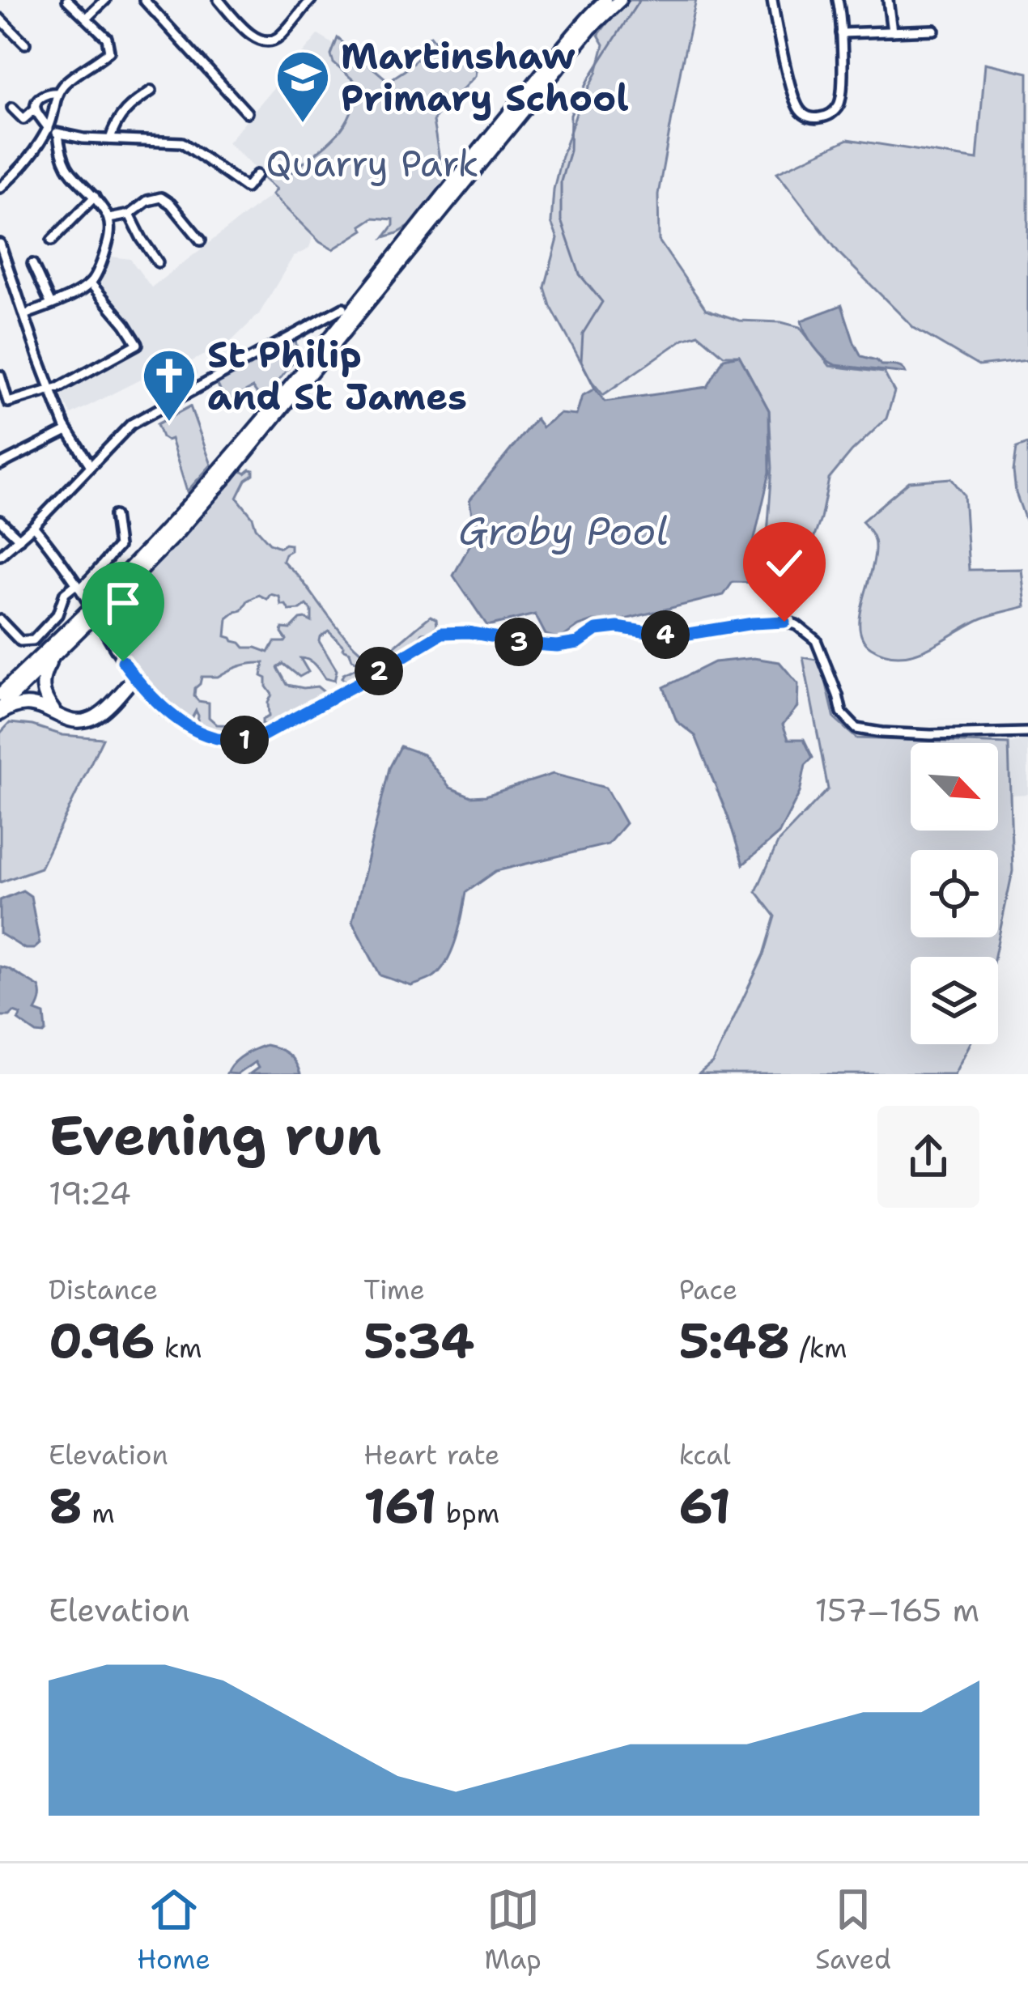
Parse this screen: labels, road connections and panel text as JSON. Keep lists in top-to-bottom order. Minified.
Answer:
{"water":["Groby Pool"],"parks":["Quarry Park"],"places":{"school or university":["Martinshaw Primary School"],"church":["St Philip and St James"]},"north":"bottom right","page":{"pins":["4","3","2","1"],"heading":["Evening run","19:24"],"stats":[["Distance","0.96 km"],["Time","5:34"],["Pace","5:48 /km"],["Elevation","8 m"],["Heart rate","161 bpm"],["kcal","61"]],"chart":["Elevation","157–165 m"],"tabs":["Home","Map","Saved"]}}
